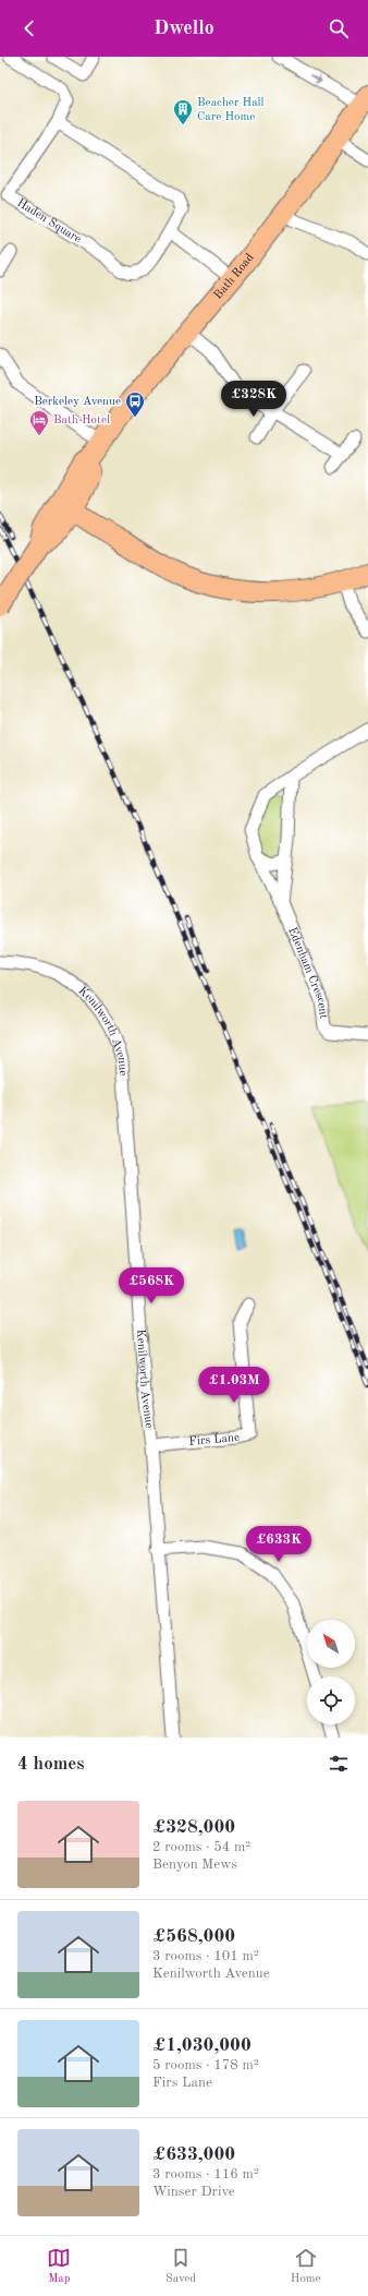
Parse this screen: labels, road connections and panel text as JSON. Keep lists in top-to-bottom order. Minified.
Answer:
{"streets":{"main road":["Bath Road"],"street":["Haden Square","Edenham Crescent","Kenilworth Avenue","Firs Lane"]},"crossings":[["Kenilworth Avenue","Firs Lane"]],"places":{"building":["Beacher Hall Care Home"],"bus stop":["Berkeley Avenue"],"hotel":["Bath Hotel"]},"north":"top left","page":{"header":"Dwello","price":["£328K","£568K","£1.03M","£633K"],"heading":"4 homes","list":[{"name":"£328,000","note":"2 rooms · 54 m² · Benyon Mews"},{"name":"£568,000","note":"3 rooms · 101 m² · Kenilworth Avenue"},{"name":"£1,030,000","note":"5 rooms · 178 m² · Firs Lane"},{"name":"£633,000","note":"3 rooms · 116 m² · Winser Drive"}],"tabs":["Map","Saved","Home"]}}
